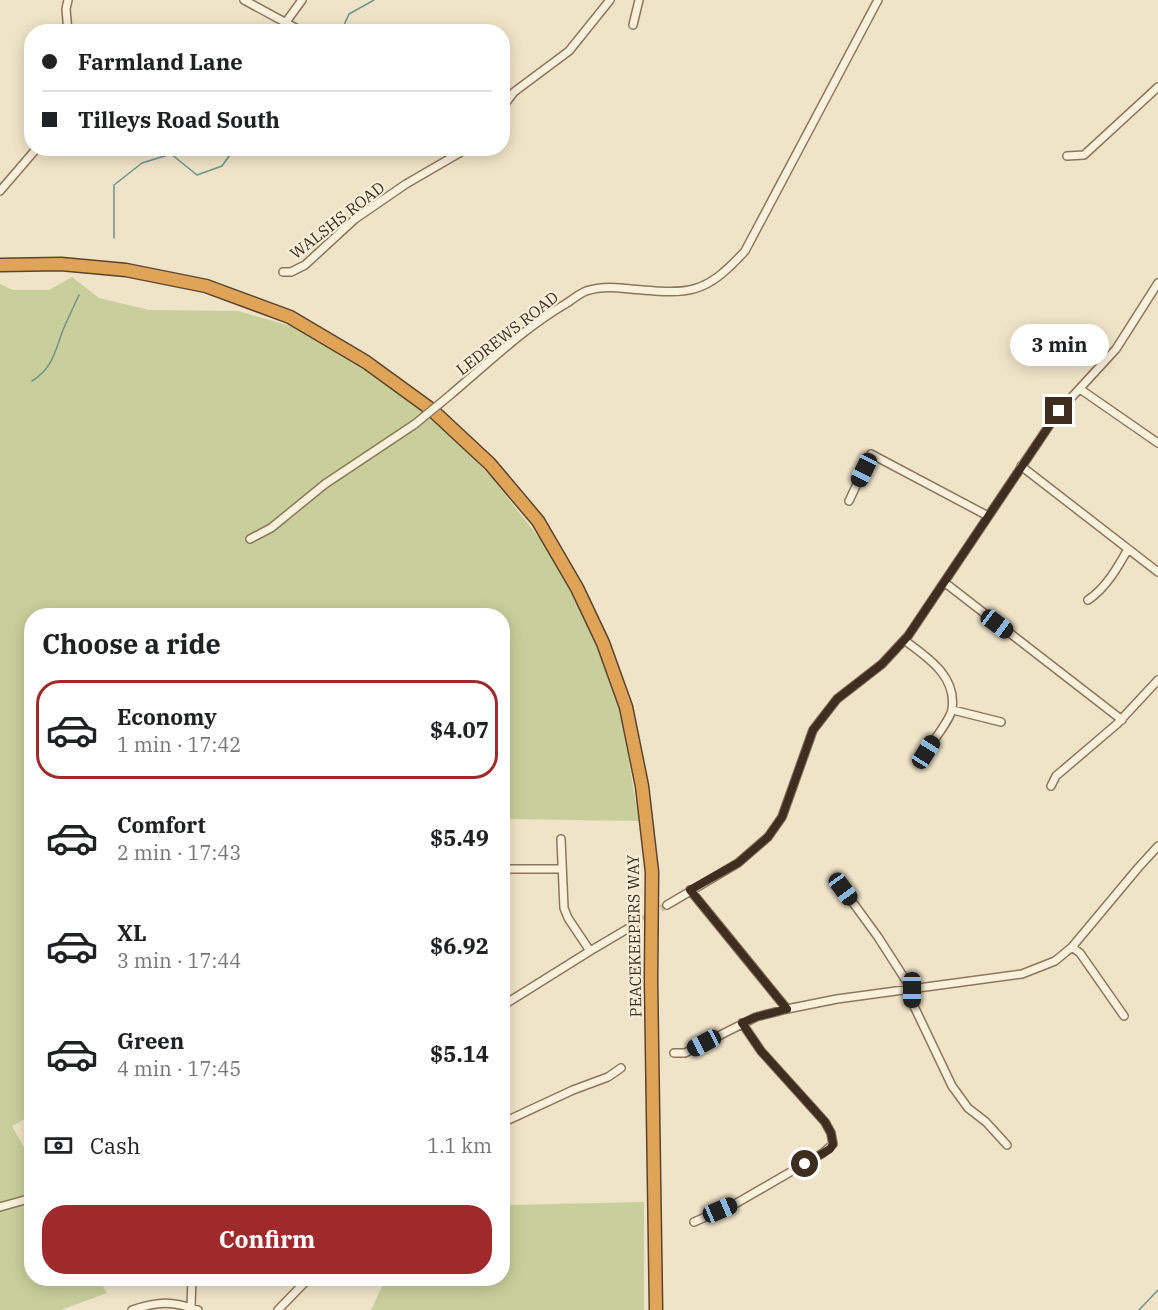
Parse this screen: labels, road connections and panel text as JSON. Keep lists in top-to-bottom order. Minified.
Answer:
{"streets":{"highway":["PEACEKEEPERS WAY"],"street":["WALSHS ROAD","LEDREWS ROAD"]},"page":{"banner":["Farmland Lane","Tilleys Road South"],"bubble":"3 min","heading":"Choose a ride","list":[{"name":"Economy","note":"1 min · 17:42","value":"$4.07"},{"name":"Comfort","note":"2 min · 17:43","value":"$5.49"},{"name":"XL","note":"3 min · 17:44","value":"$6.92"},{"name":"Green","note":"4 min · 17:45","value":"$5.14"}],"pay":["Cash","1.1 km"],"buttons":"Confirm"}}
